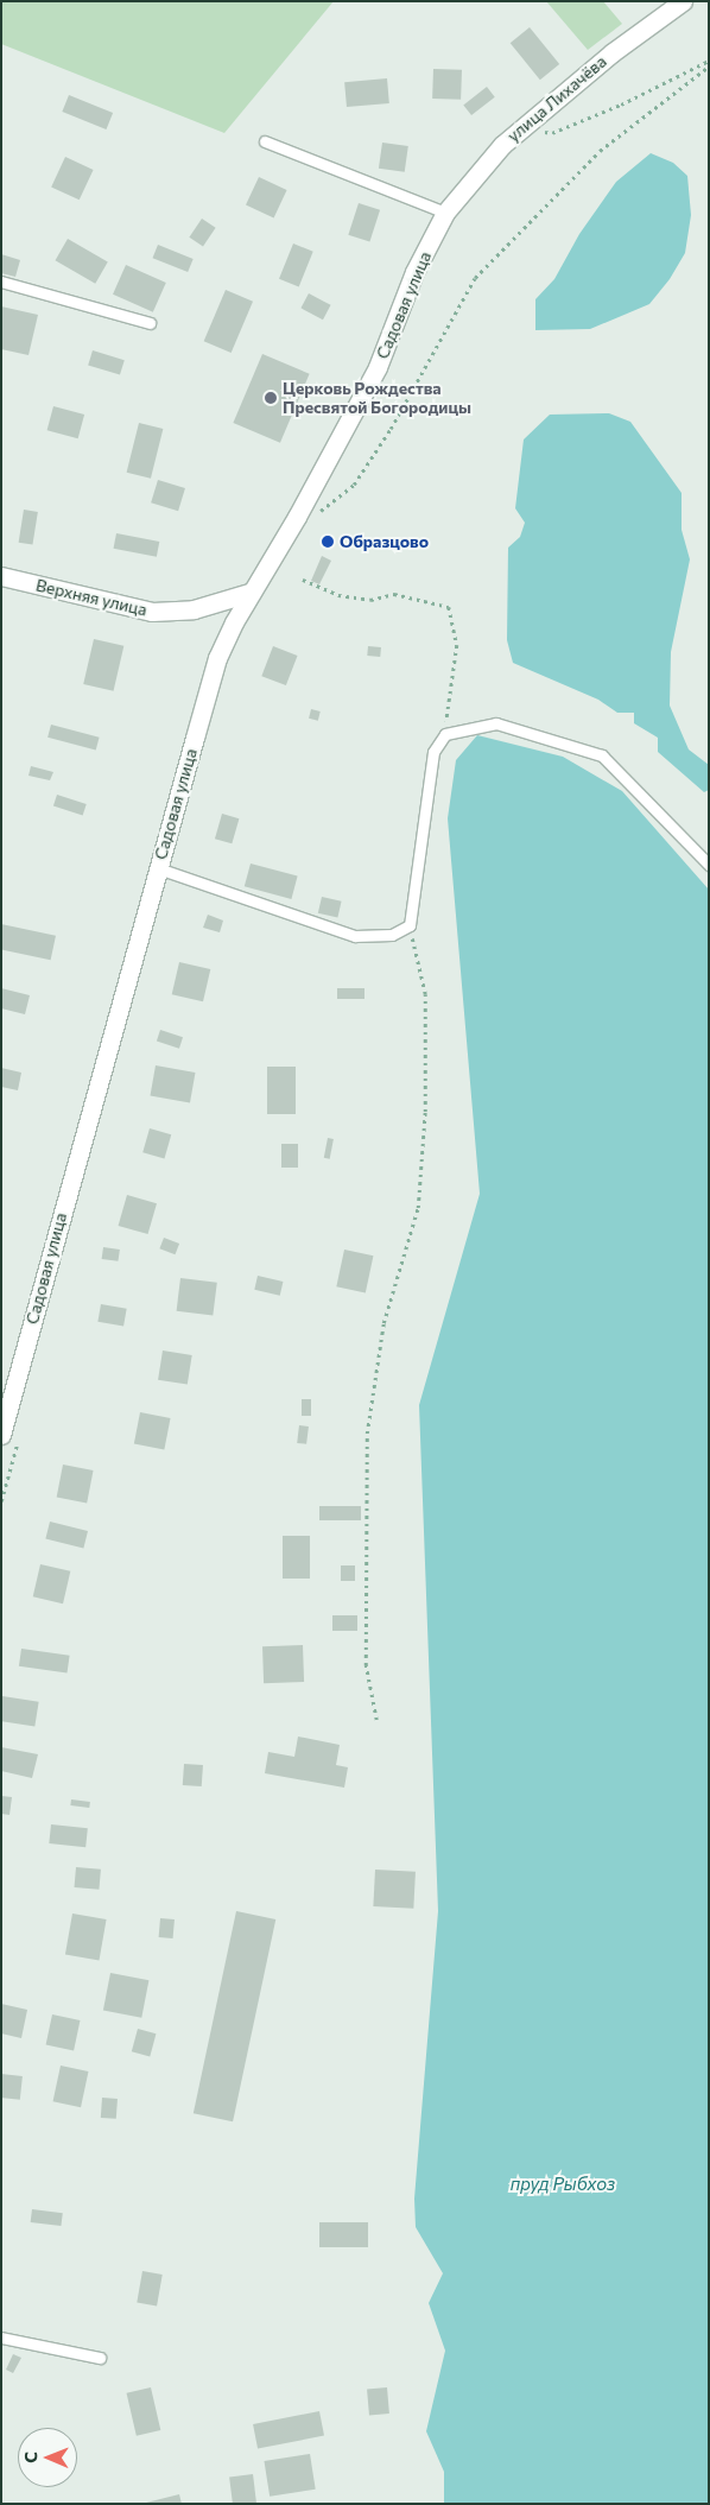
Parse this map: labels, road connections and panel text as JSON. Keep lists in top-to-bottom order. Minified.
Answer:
{"streets":{"street":["улица Лихачёва","Садовая улица","Верхняя улица"]},"crossings":[["улица Лихачёва","Садовая улица"],["Садовая улица","Верхняя улица"]],"water":["пруд Рыбхоз"],"places":["Церковь Рождества Пресвятой Богородицы","Образцово"],"north":"left"}
